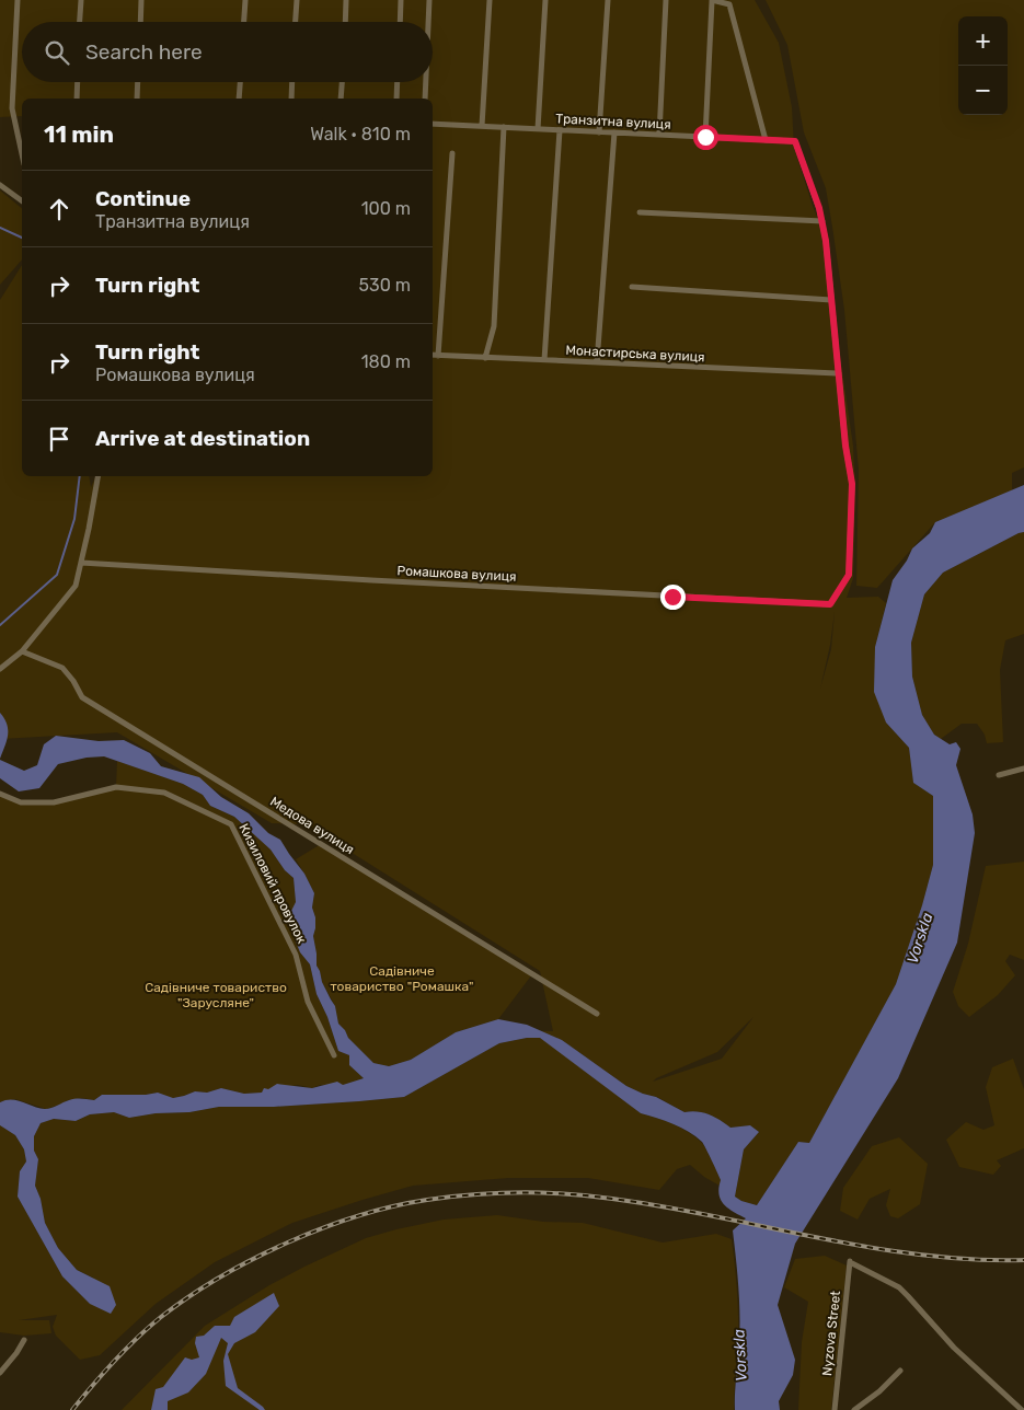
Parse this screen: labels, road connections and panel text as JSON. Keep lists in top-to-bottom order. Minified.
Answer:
{"streets":{"street":["Транзитна вулиця","Монастирська вулиця","Ромашкова вулиця","Медова вулиця","Кизиловий провулок","Nyzova Street"]},"crossings":[["Монастирська вулиця","Ромашкова вулиця"]],"water":["Vorskla"],"parks":["Садівниче товариство \"Ромашка\"","Садівниче товариство \"Зарусляне\""],"page":{"map_buttons":["+","−"],"search":"Search here","heading":["11 min","Walk · 810 m"],"list":[["Continue","Транзитна вулиця","100 m"],["Turn right","530 m"],["Turn right","Ромашкова вулиця","180 m"],"Arrive at destination"]}}
